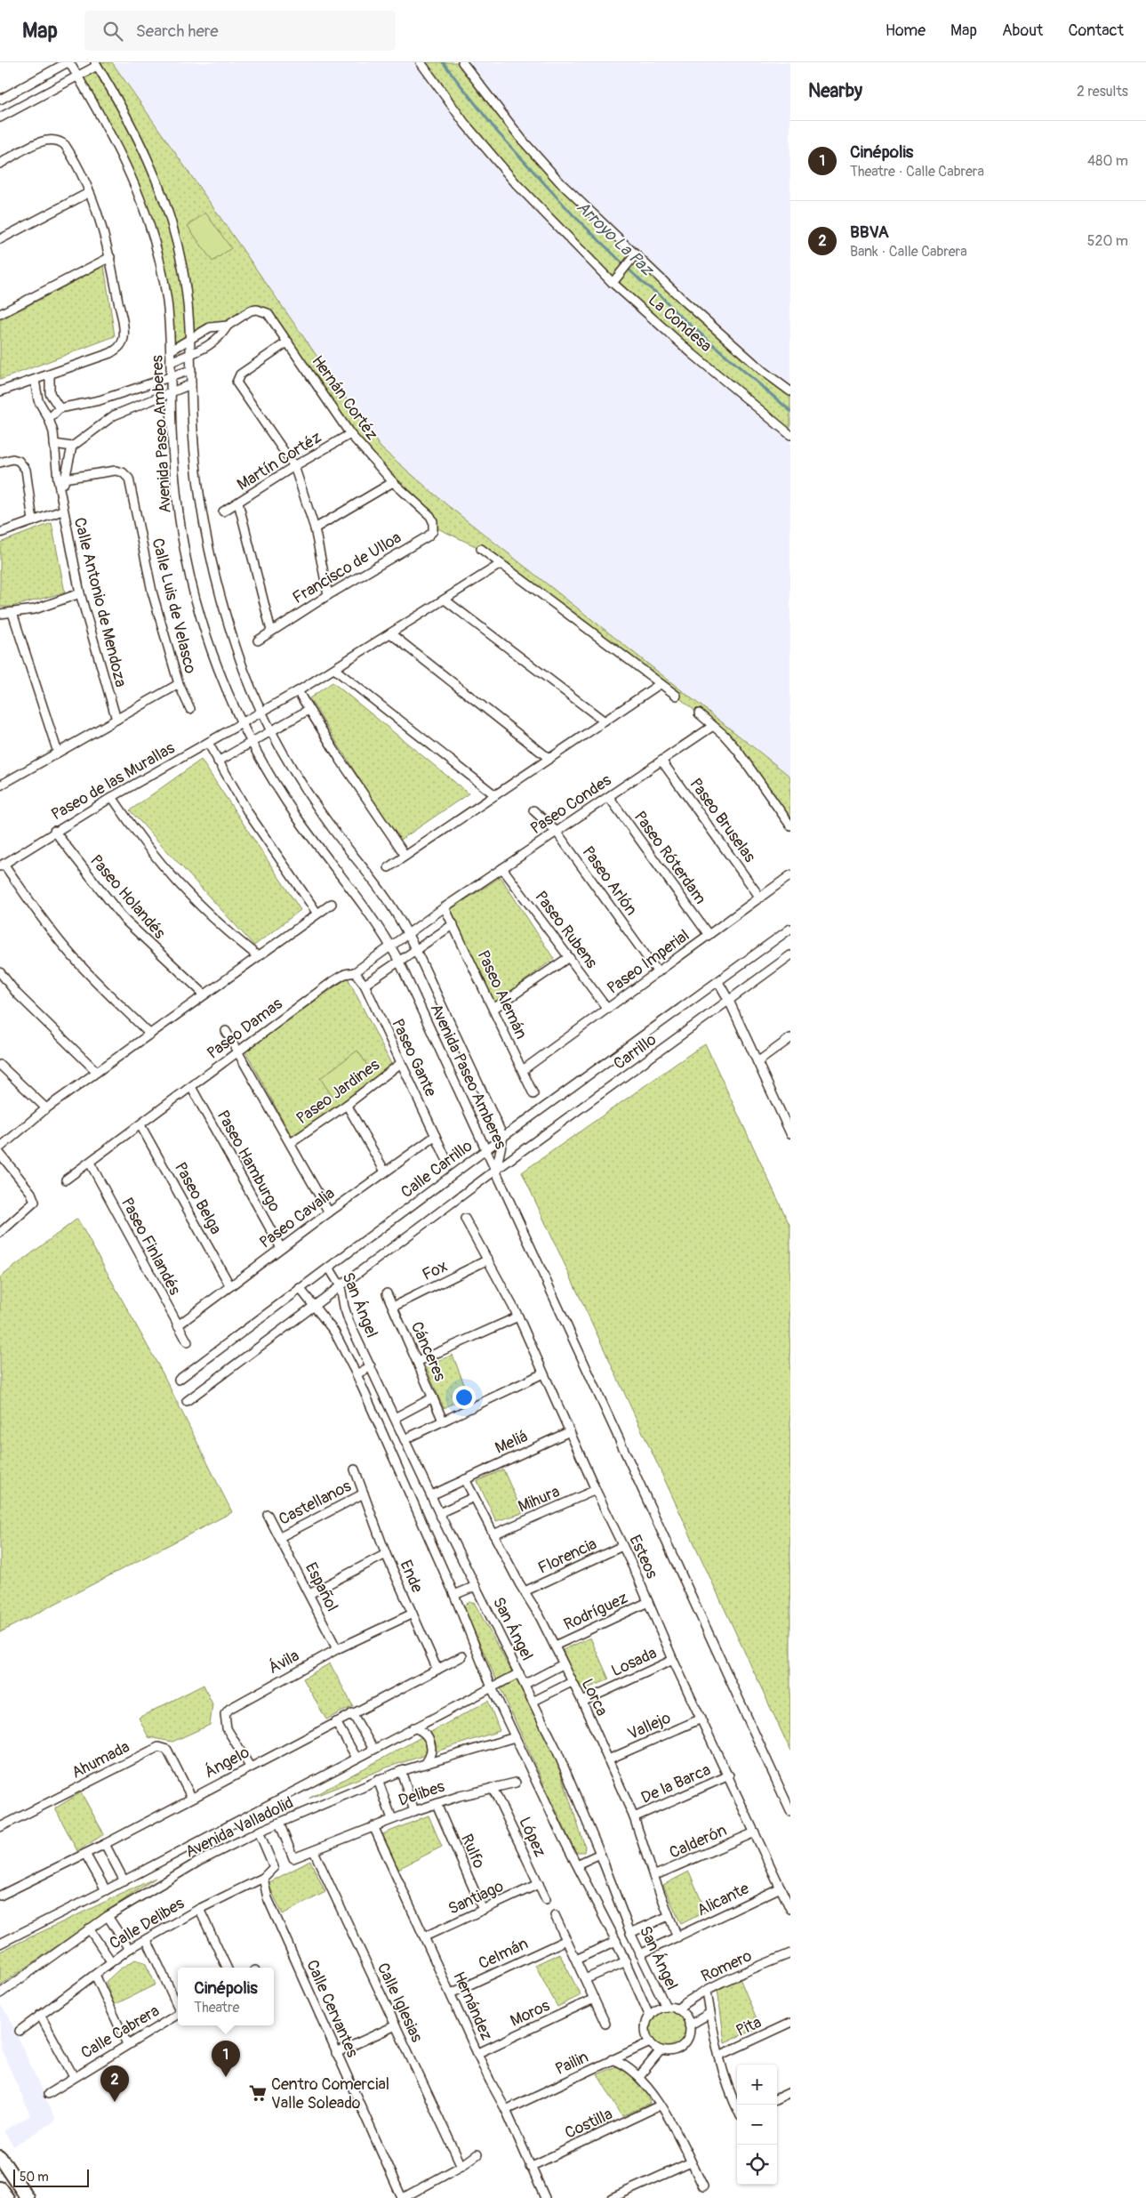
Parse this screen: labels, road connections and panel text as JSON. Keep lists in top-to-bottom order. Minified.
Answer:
{"streets":{"street":["La Condesa","Hernán Cortéz","Avenida Paseo Amberes","Martín Cortéz","Francisco de Ulloa","Calle Antonio de Mendoza","Calle Luis de Velasco","Paseo de las Murallas","Paseo Condes","Paseo Bruselas","Paseo Róterdam","Paseo Arlón","Paseo Holandés","Paseo Rubens","Paseo Imperial","Paseo Alemán","Paseo Damas","Carrillo","Paseo Gante","Paseo Jardines","Paseo Hamburgo","Calle Carrillo","Paseo Belga","Paseo Cavalia","Paseo Finlandés","Fox","San Ángel","Cánceres","Meliá","Mihura","Castellanos","Florencia","Esteos","Ende","Español","Rodríguez","Ávila","Losada","Lorca","Vallejo","Ahumada","Ángelo","De la Barca","Delibes","Avenida Valladolid","López","Calderón","Rulfo","Santiago","Alicante","Calle Delibes","Celmán","Romero","Calle Iglesias","Hernández","Calle Cervantes","Moros","Pita","Calle Cabrera","Pailin","Costilla"]},"crossings":[["Hernán Cortéz","Martín Cortéz"],["Hernán Cortéz","Francisco de Ulloa"],["Avenida Paseo Amberes","Paseo de las Murallas"],["Avenida Paseo Amberes","Paseo Damas"],["Avenida Paseo Amberes","Carrillo"],["Avenida Paseo Amberes","Calle Carrillo"],["Calle Antonio de Mendoza","Calle Luis de Velasco"],["Paseo de las Murallas","Paseo Holandés"],["Paseo Condes","Paseo Bruselas"],["Paseo Condes","Paseo Róterdam"],["Paseo Condes","Paseo Arlón"],["Paseo Condes","Paseo Rubens"],["Paseo Condes","Paseo Alemán"],["Paseo Condes","Paseo Damas"],["Paseo Bruselas","Paseo Imperial"],["Paseo Róterdam","Paseo Imperial"],["Paseo Arlón","Paseo Imperial"],["Paseo Rubens","Paseo Imperial"],["Paseo Imperial","Paseo Alemán"],["Paseo Alemán","Paseo Damas"],["Paseo Damas","Paseo Gante"],["Paseo Damas","Paseo Hamburgo"],["Paseo Damas","Paseo Belga"],["Paseo Damas","Paseo Finlandés"],["Paseo Gante","Paseo Jardines"],["Paseo Gante","Paseo Cavalia"],["Paseo Hamburgo","Paseo Cavalia"],["Calle Carrillo","San Ángel"],["Paseo Belga","Paseo Cavalia"],["Paseo Cavalia","Paseo Finlandés"],["Fox","Cánceres"],["Fox","Esteos"],["San Ángel","Meliá"],["San Ángel","Avenida Valladolid"],["San Ángel","Alicante"],["San Ángel","Romero"],["San Ángel","Pailin"],["Meliá","Esteos"],["Meliá","Lorca"],["Mihura","Esteos"],["Mihura","Lorca"],["Castellanos","Ende"],["Castellanos","Español"],["Florencia","Esteos"],["Florencia","Lorca"],["Esteos","Rodríguez"],["Esteos","Losada"],["Esteos","Vallejo"],["Esteos","De la Barca"],["Esteos","Calderón"],["Esteos","Alicante"],["Ende","Ávila"],["Ende","Ángelo"],["Español","Ávila"],["Rodríguez","Lorca"],["Ávila","Ángelo"],["Losada","Lorca"],["Lorca","Vallejo"],["Lorca","De la Barca"],["Lorca","Calderón"],["Lorca","Alicante"],["Ahumada","Ángelo"],["Delibes","López"],["Delibes","Rulfo"],["Delibes","Calle Iglesias"],["Delibes","Hernández"],["Avenida Valladolid","Calle Delibes"],["López","Santiago"],["Rulfo","Santiago"],["Santiago","Hernández"],["Calle Delibes","Calle Cervantes"],["Celmán","Hernández"],["Romero","Pailin"],["Calle Iglesias","Calle Cervantes"],["Hernández","Moros"],["Hernández","Pailin"],["Hernández","Costilla"]],"water":["Arroyo La Paz"],"places":{"supermarket":["Centro Comercial Valle Soleado"]},"scale_bar":"50 m","page":{"header":"Map","search":"Search here","nav":["Home","Map","About","Contact"],"heading":["Nearby","2 results"],"list":[{"mark":"1","name":"Cinépolis","note":"Theatre · Calle Cabrera","value":"480 m"},{"mark":"2","name":"BBVA","note":"Bank · Calle Cabrera","value":"520 m"}],"popup":["Cinépolis","Theatre"],"pins":["1","2"],"map_buttons":["+","−"],"scale":"50 m"}}
